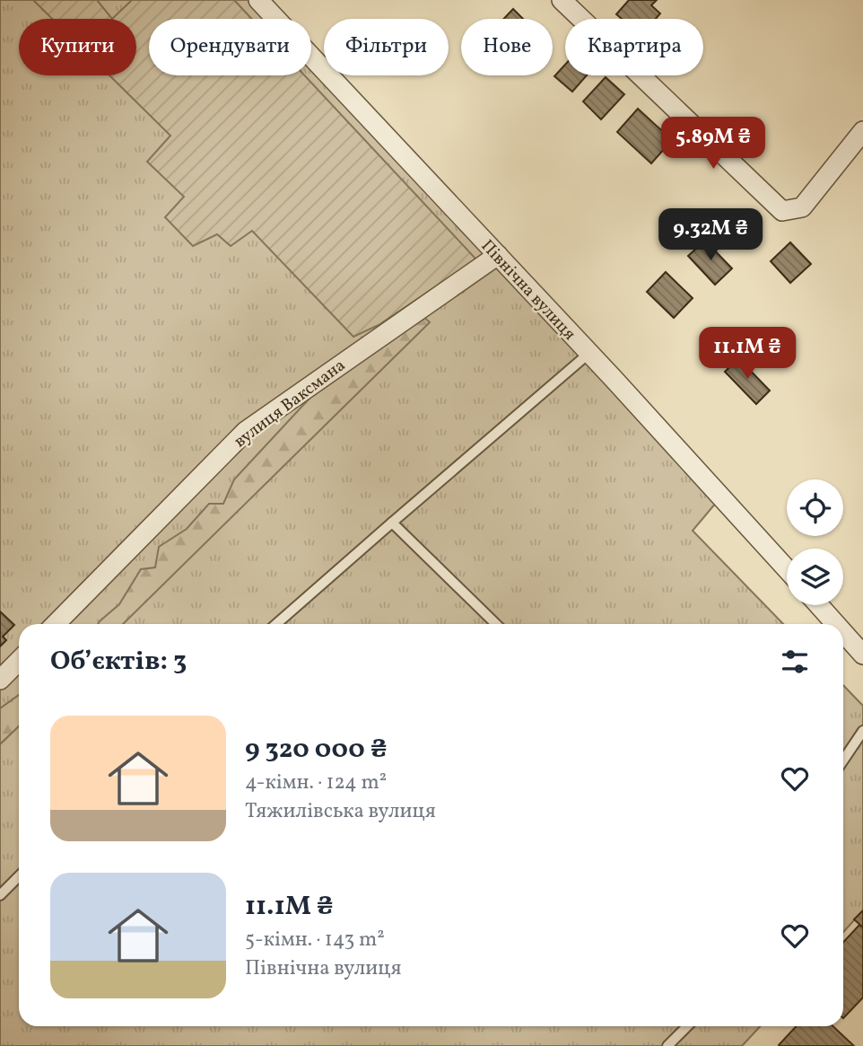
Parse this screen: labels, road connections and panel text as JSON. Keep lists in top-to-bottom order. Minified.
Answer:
{"streets":{"street":["Північна вулиця","вулиця Ваксмана"]},"crossings":[["Північна вулиця","вулиця Ваксмана"]],"page":{"chip":["Купити","Орендувати","Фільтри","Нове","Квартира"],"price":["5.89M ₴","9.32M ₴","11.1M ₴"],"heading":"Об’єктів: 3","list":[{"name":"9 320 000 ₴","note":"4-кімн. · 124 m² · Тяжилівська вулиця"},{"name":"11.1M ₴","note":"5-кімн. · 143 m² · Північна вулиця"}]}}
